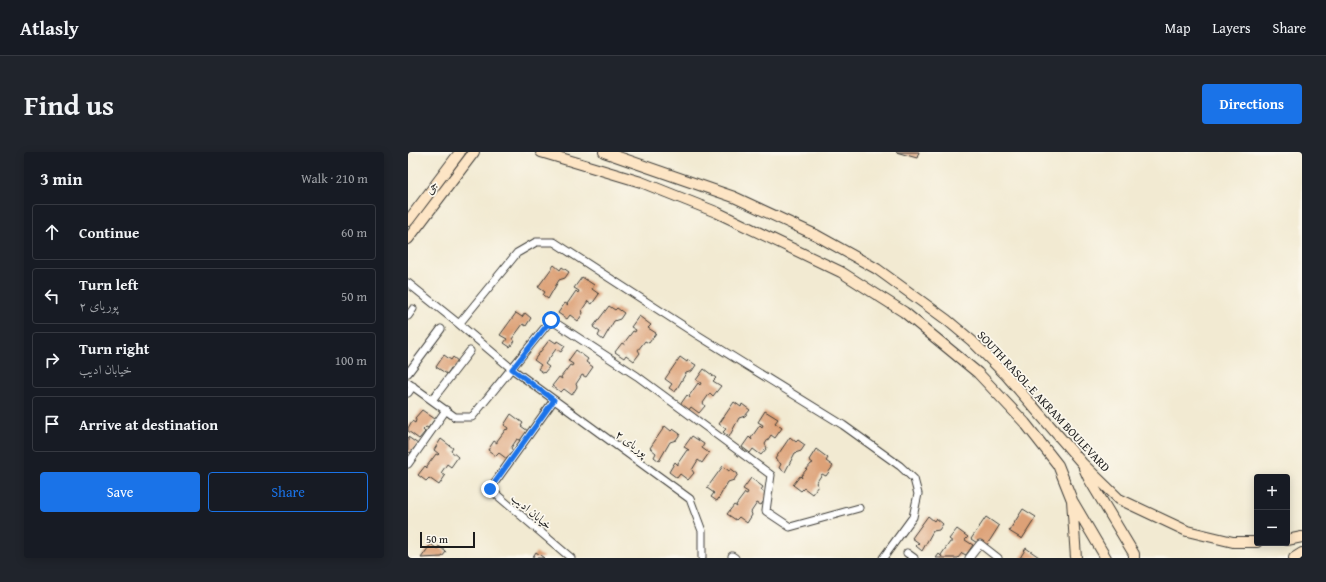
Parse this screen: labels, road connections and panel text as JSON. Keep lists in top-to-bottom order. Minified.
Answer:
{"streets":{"main road":["جی","SOUTH RASOL-E AKRAM BOULEVARD"],"street":["پوریای ۲","خیابان ادیب"]},"crossings":[["پوریای ۲","خیابان ادیب"]],"scale_bar":"50 m","page":{"header":"Atlasly","nav":["Map","Layers","Share"],"title":"Find us","buttons":["Directions",["Save","Share"]],"heading":["3 min","Walk · 210 m"],"list":[["Continue","60 m"],["Turn left","پوریای ۲","50 m"],["Turn right","خیابان ادیب","100 m"],"Arrive at destination"],"map_buttons":["+","−"],"scale":"50 m"}}
